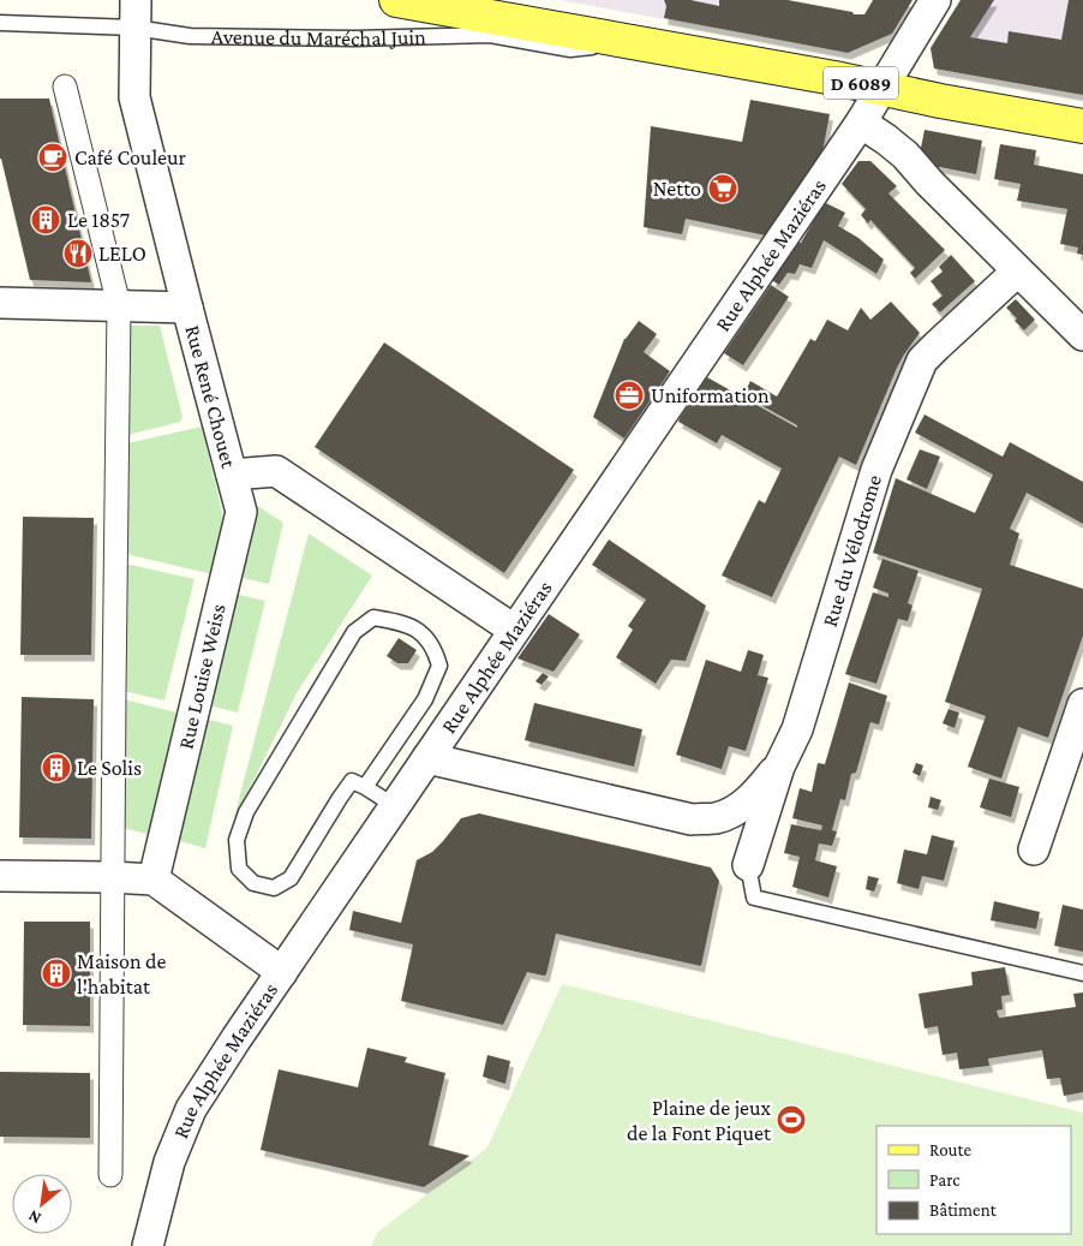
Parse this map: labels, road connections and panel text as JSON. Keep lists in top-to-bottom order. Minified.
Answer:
{"streets":{"main road":["Avenue du Maréchal Juin","D 6089"],"street":["Rue Alphée Maziéras","Rue René Chouet","Rue du Vélodrome","Rue Louise Weiss"]},"crossings":[["Avenue du Maréchal Juin","Rue Alphée Maziéras"],["Avenue du Maréchal Juin","Rue René Chouet"],["Rue Alphée Maziéras","Rue René Chouet"],["Rue René Chouet","Rue Louise Weiss"]],"places":{"cafe":["Café Couleur"],"supermarket":["Netto"],"building":["Le 1857","Le Solis","Maison de l'habitat"],"restaurant":["LELO"],"office":["Uniformation"],"sports":["Plaine de jeux de la Font Piquet"]},"legend":["Route","Parc","Bâtiment"],"north":"bottom left"}
